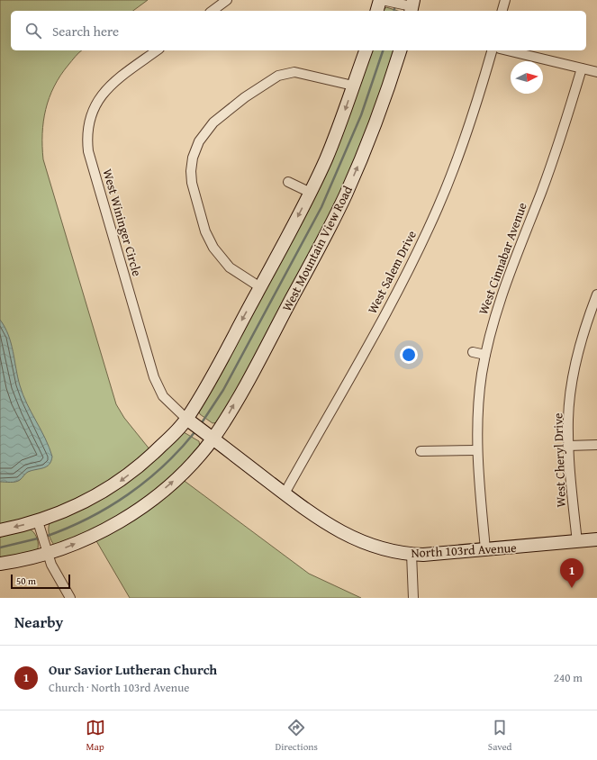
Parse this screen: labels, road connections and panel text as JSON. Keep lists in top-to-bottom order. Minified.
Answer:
{"streets":{"street":["West Wininger Circle","West Mountain View Road","West Cinnabar Avenue","West Salem Drive","West Cheryl Drive","North 103rd Avenue"]},"crossings":[["West Wininger Circle","North 103rd Avenue"],["West Mountain View Road","North 103rd Avenue"],["West Cinnabar Avenue","North 103rd Avenue"],["West Salem Drive","North 103rd Avenue"],["West Cheryl Drive","North 103rd Avenue"]],"scale_bar":"50 m","north":"right","page":{"search":"Search here","pins":"1","scale":"50 m","heading":"Nearby","list":[{"mark":"1","name":"Our Savior Lutheran Church","note":"Church · North 103rd Avenue","value":"240 m"}],"nav":["Map","Directions","Saved"]}}
